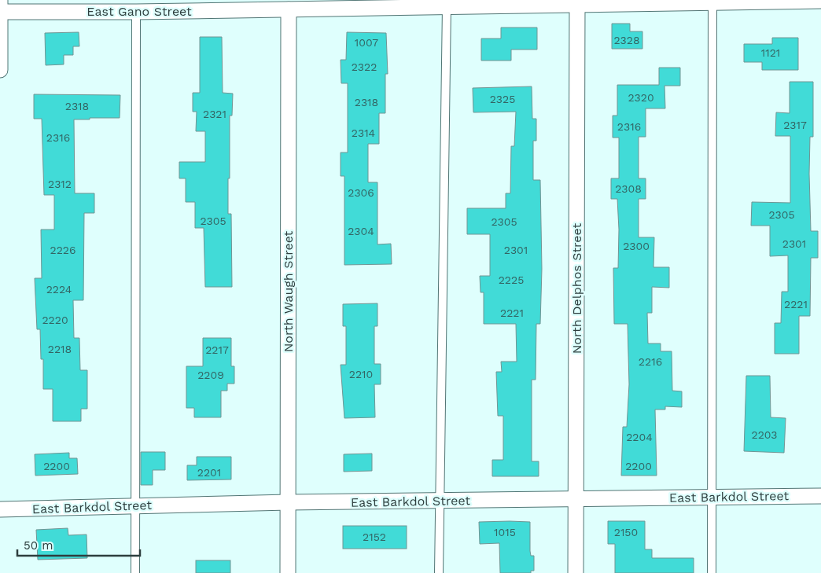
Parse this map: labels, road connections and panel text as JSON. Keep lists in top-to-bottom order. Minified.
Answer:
{"streets":{"street":["East Gano Street","North Delphos Street","North Waugh Street","East Barkdol Street"]},"crossings":[["East Gano Street","North Delphos Street"],["East Gano Street","North Waugh Street"],["North Delphos Street","East Barkdol Street"],["North Waugh Street","East Barkdol Street"]],"house_numbers":["2328","1007","1121","2322","2320","2325","2318","2318","2321","2317","2316","2314","2316","2312","2308","2306","2305","2305","2305","2304","2301","2300","2226","2301","2225","2224","2221","2221","2220","2218","2217","2216","2210","2209","2203","2204","2200","2200","2201","1015","2150","2152"],"scale_bar":"50 m"}
